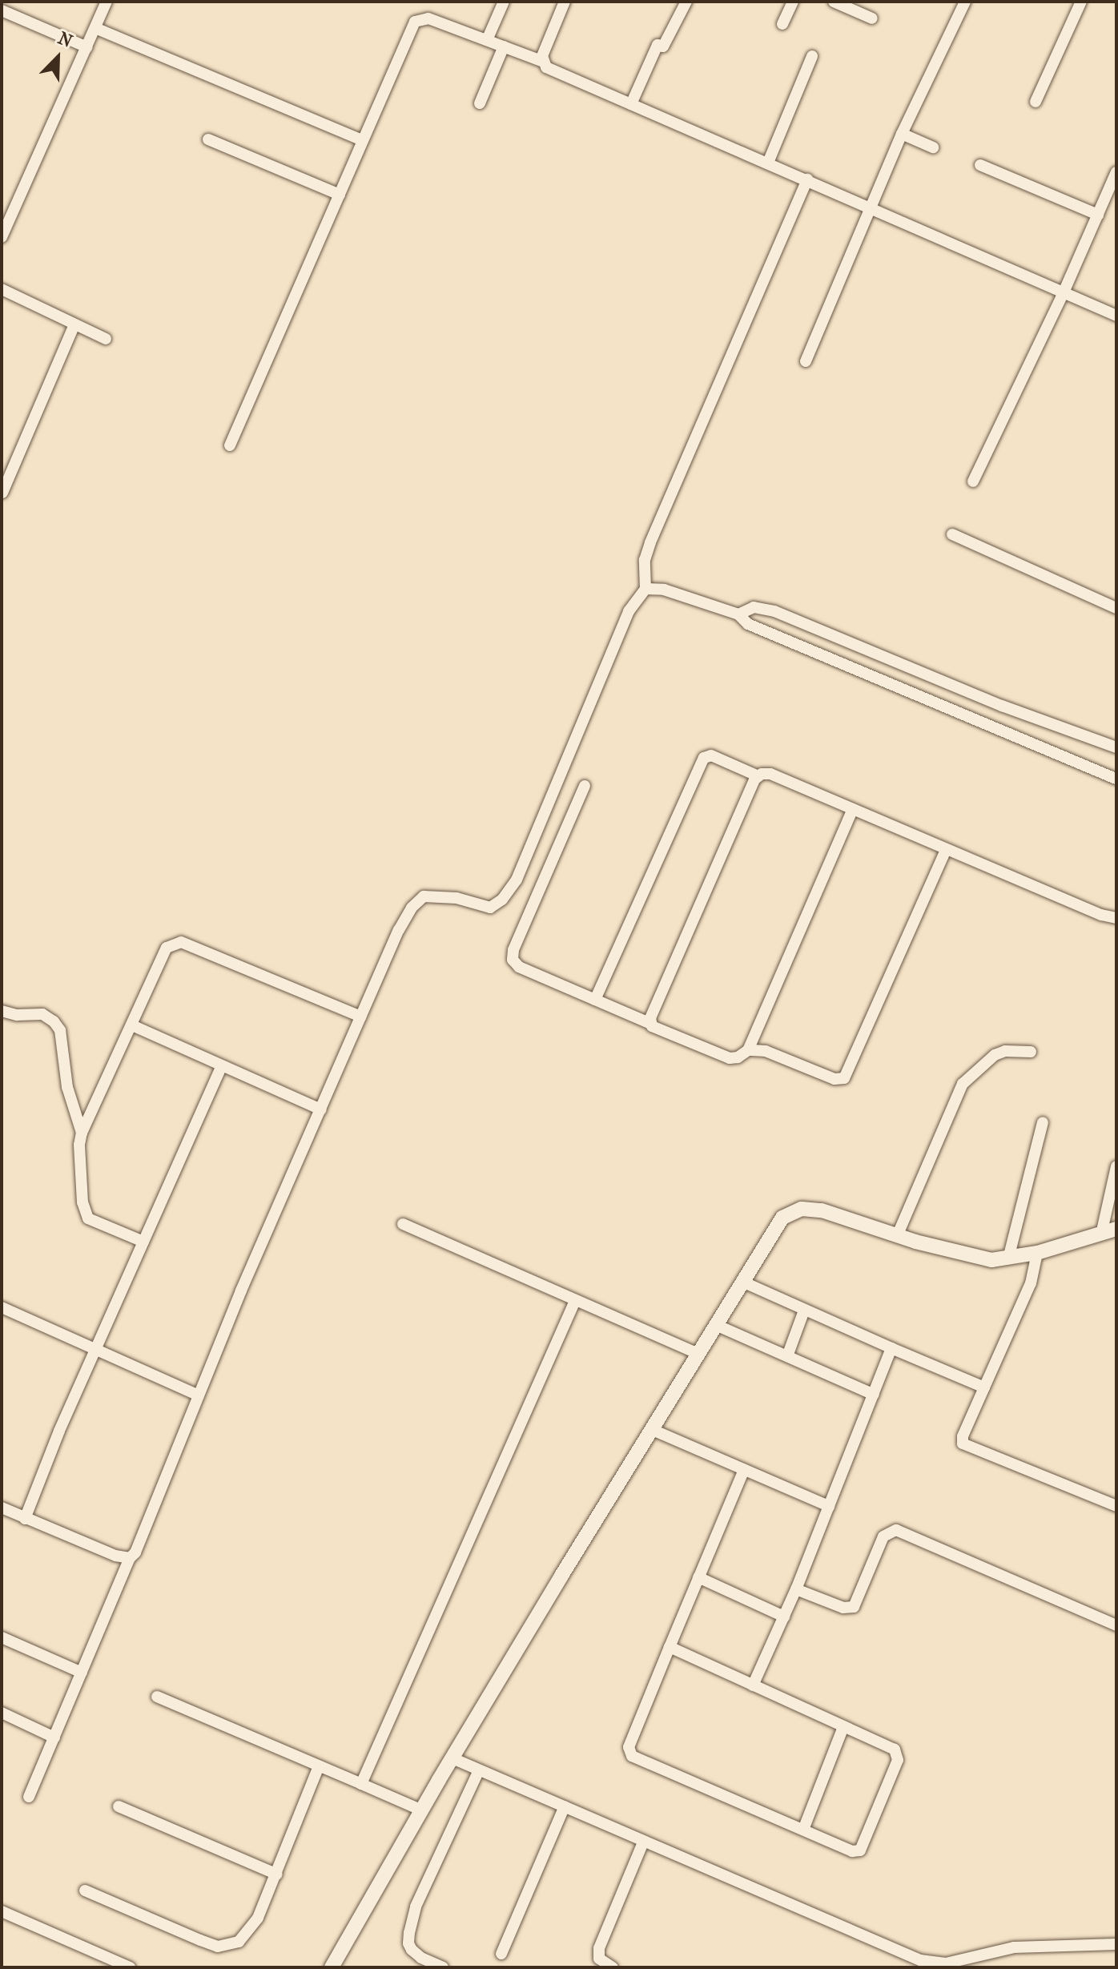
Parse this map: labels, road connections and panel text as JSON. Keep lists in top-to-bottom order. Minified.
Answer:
{"north":"top right"}
